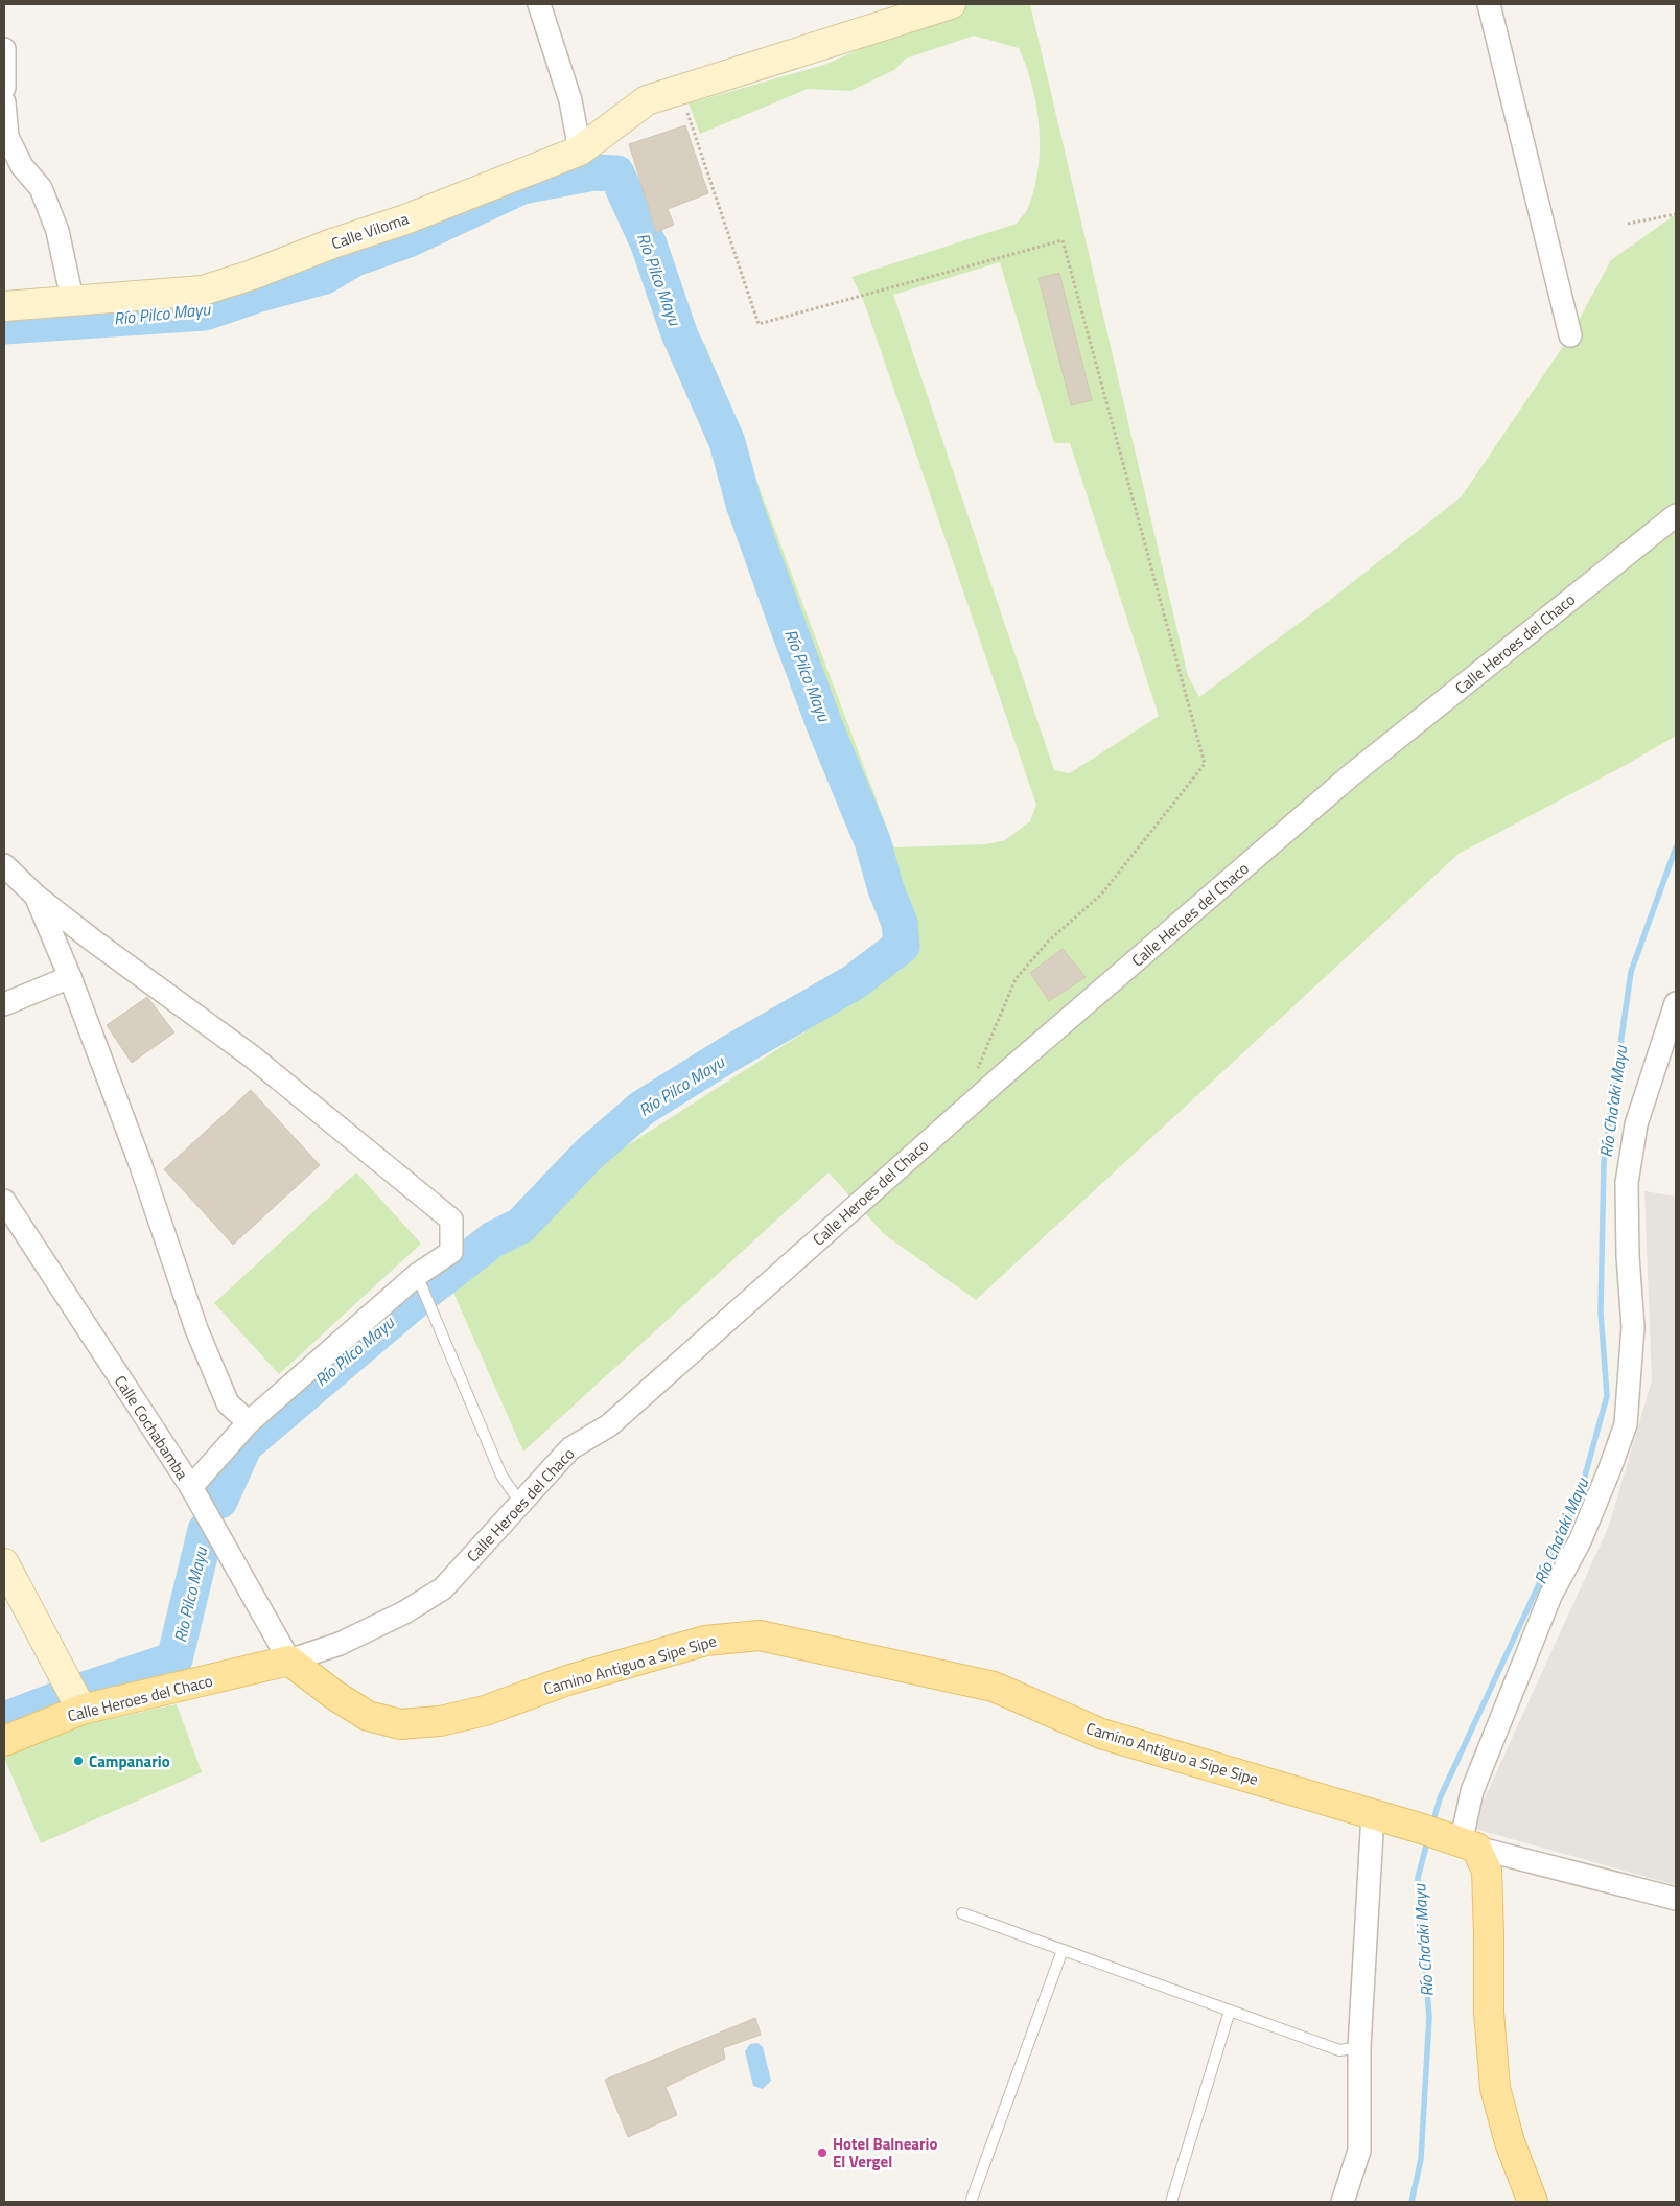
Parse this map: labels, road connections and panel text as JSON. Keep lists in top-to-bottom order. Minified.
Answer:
{"streets":{"main road":["Calle Heroes del Chaco","Camino Antiguo a Sipe Sipe"],"street":["Calle Viloma","Calle Cochabamba"]},"crossings":[["Calle Heroes del Chaco","Calle Cochabamba"],["Calle Heroes del Chaco","Camino Antiguo a Sipe Sipe"],["Calle Cochabamba","Camino Antiguo a Sipe Sipe"]],"water":["Río Pilco Mayu","Río Cha'aki Mayu","Rio Pilco Mayu"],"places":["Campanario","Hotel Balneario El Vergel"]}
